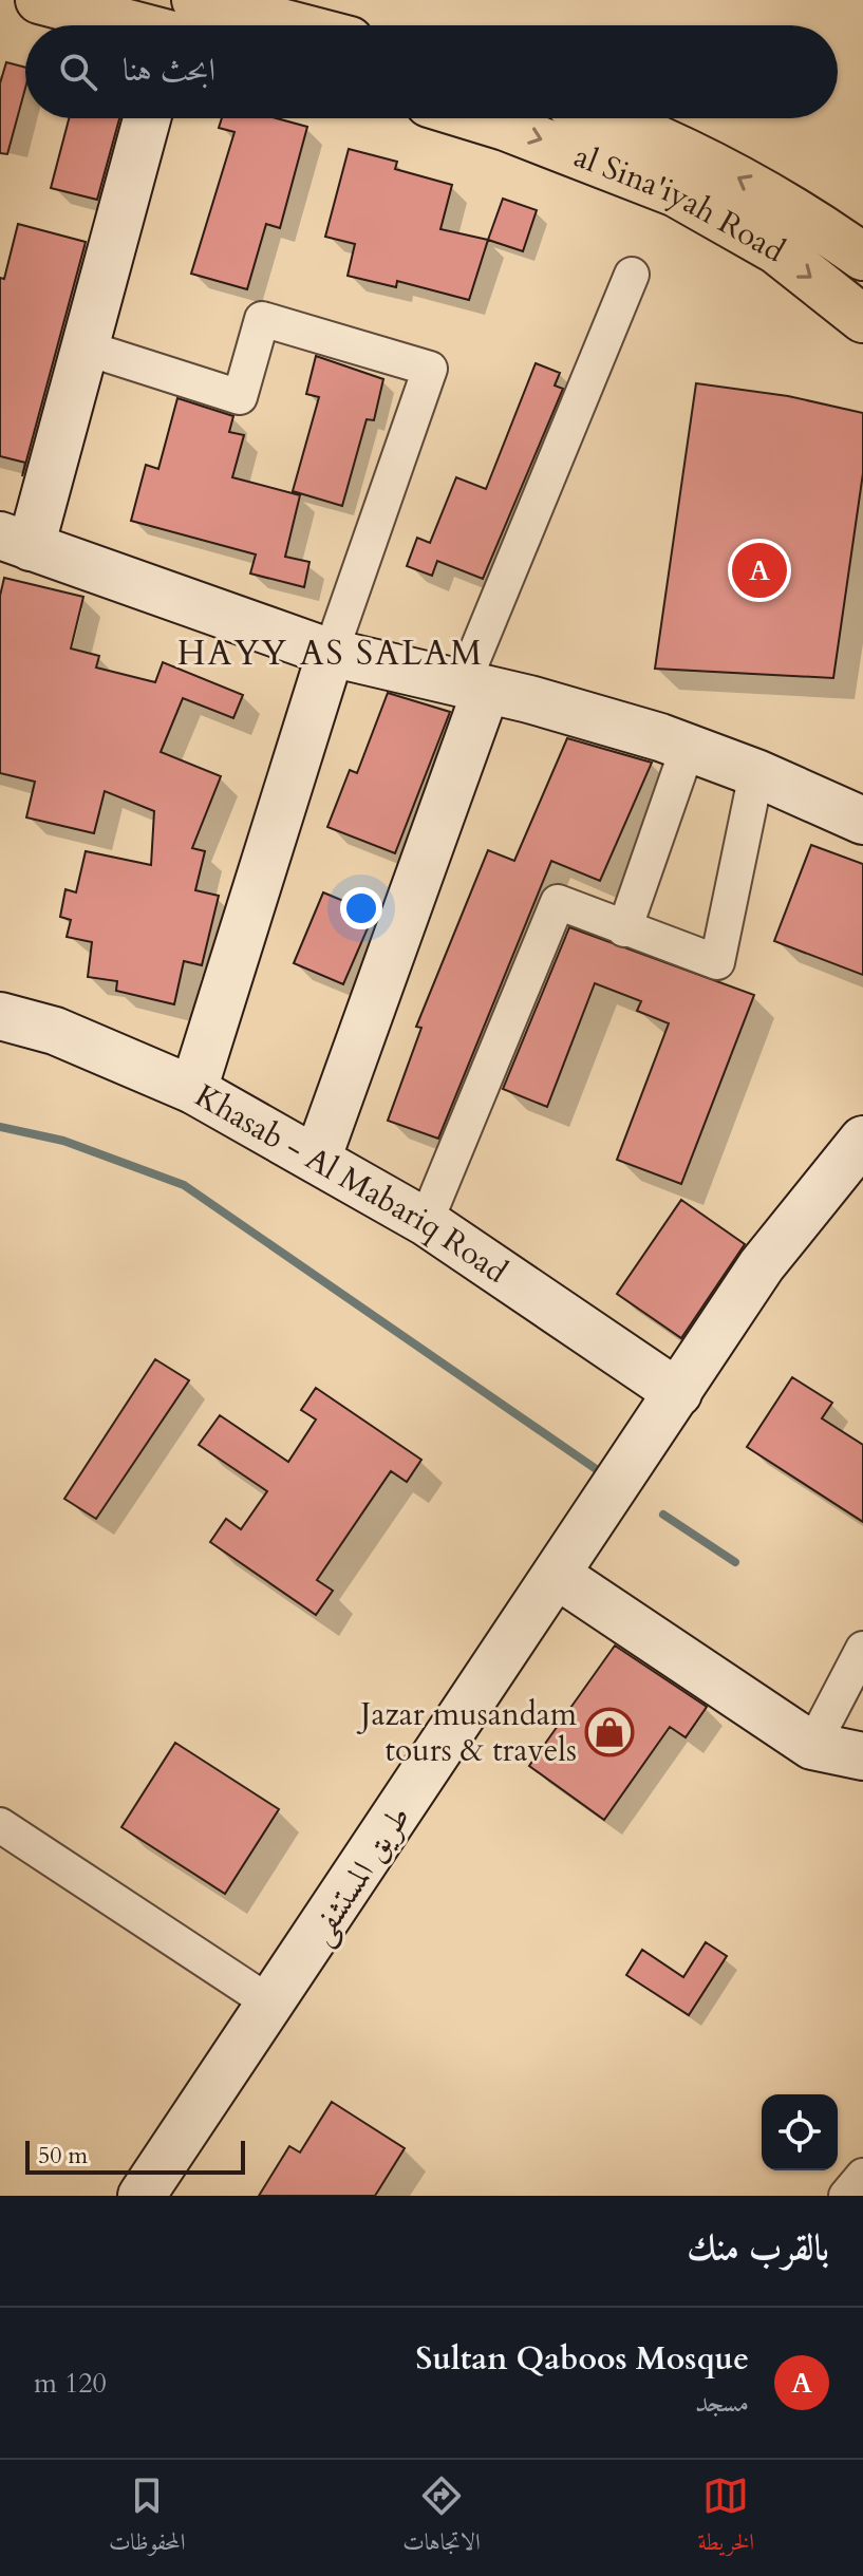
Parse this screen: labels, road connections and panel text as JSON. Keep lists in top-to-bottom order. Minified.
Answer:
{"streets":{"highway":["al Sina'iyah Road"],"street":["Khasab - Al Mabariq Road","طريق المستشفى"]},"crossings":[["Khasab - Al Mabariq Road","طريق المستشفى"]],"districts":["HAYY AS SALAM"],"places":{"shop":["Jazar musandam tours & travels"]},"scale_bar":"50 m","page":{"search":"ابحث هنا","pins":"A","scale":"50 m","heading":"بالقرب منك","list":[{"mark":"A","name":"Sultan Qaboos Mosque","note":"مسجد","value":"120 m"}],"nav":["الخريطة","الاتجاهات","المحفوظات"]}}
